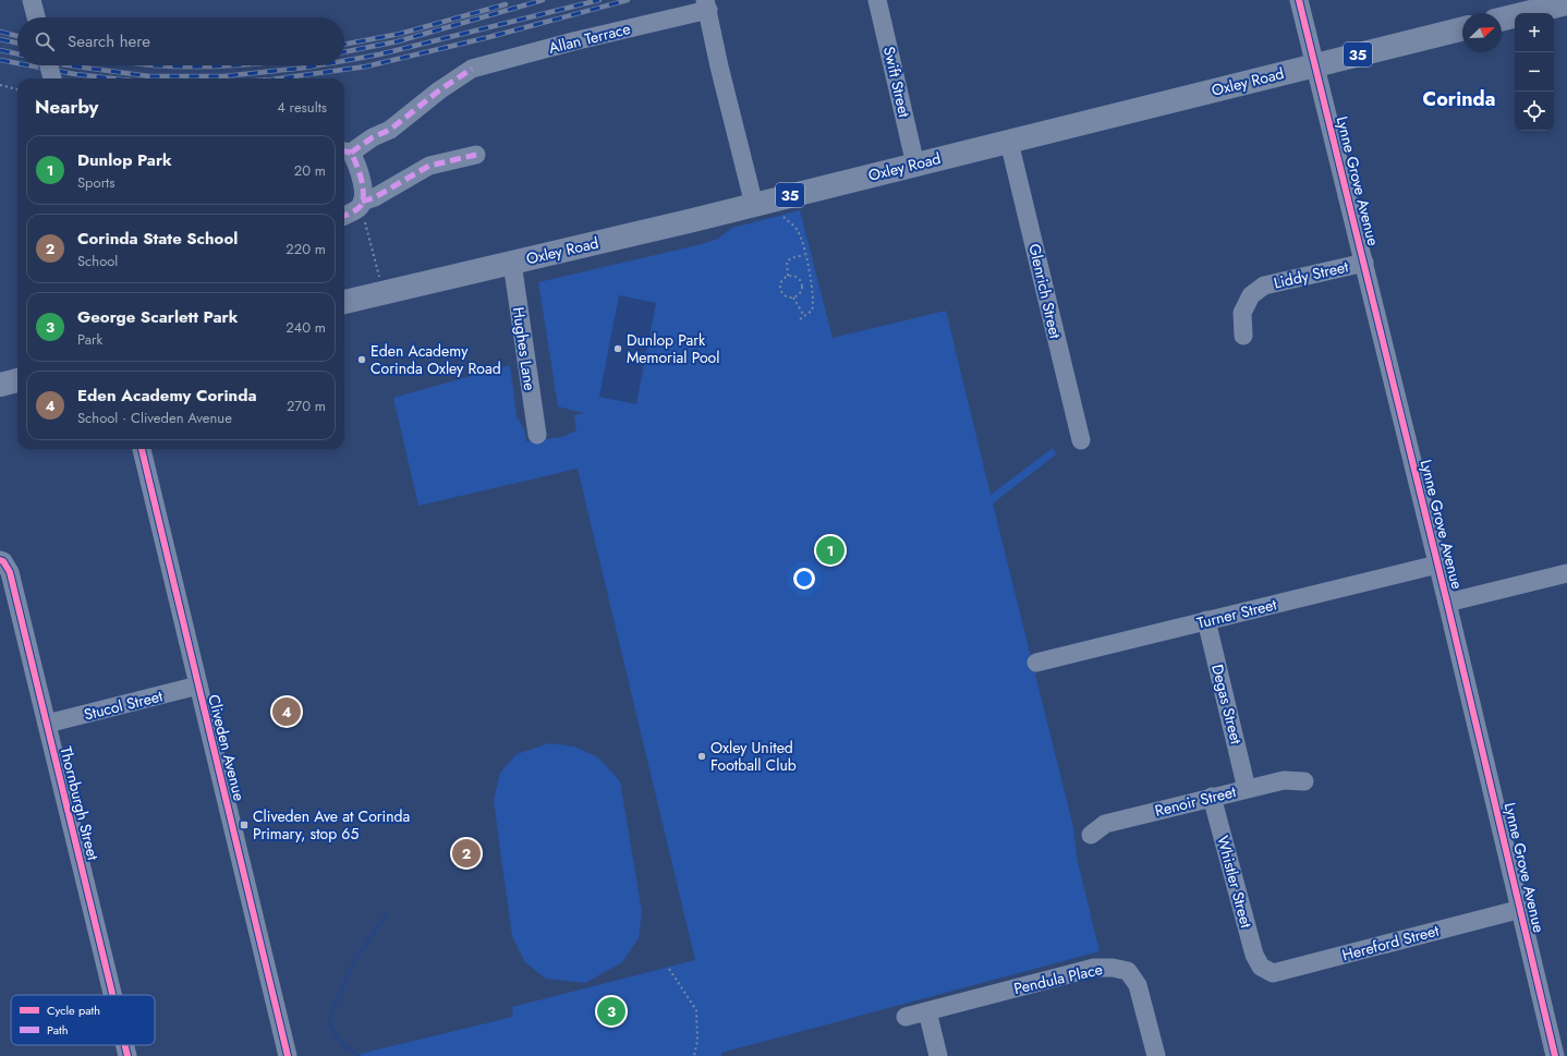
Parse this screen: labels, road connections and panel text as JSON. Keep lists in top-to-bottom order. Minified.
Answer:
{"streets":{"main road":["35","Oxley Road"],"street":["Allan Terrace","Swift Street","Lynne Grove Avenue","Liddy Street","Glenrich Street","Hughes Lane","Turner Street","Degas Street","Stucol Street","Cliveden Avenue","Renoir Street","Thornburgh Street","Whistler Street","Hereford Street","Pendula Place"]},"crossings":[["Allan Terrace","Oxley Road"],["Swift Street","Oxley Road"],["Oxley Road","Lynne Grove Avenue"],["Oxley Road","Glenrich Street"],["Oxley Road","Hughes Lane"],["Lynne Grove Avenue","Liddy Street"],["Lynne Grove Avenue","Turner Street"],["Lynne Grove Avenue","Hereford Street"],["Turner Street","Degas Street"],["Degas Street","Renoir Street"],["Stucol Street","Cliveden Avenue"],["Stucol Street","Thornburgh Street"],["Renoir Street","Whistler Street"],["Whistler Street","Hereford Street"]],"districts":["Corinda"],"places":{"other":["Dunlop Park Memorial Pool","Eden Academy Corinda Oxley Road","Oxley United Football Club"],"transit":["Cliveden Ave at Corinda Primary, stop 65"]},"legend":["Cycle path","Path"],"north":"top right","page":{"map_buttons":["+","−"],"search":"Search here","heading":["Nearby","4 results"],"list":[{"mark":"1","name":"Dunlop Park","note":"Sports","value":"20 m"},{"mark":"2","name":"Corinda State School","note":"School","value":"220 m"},{"mark":"3","name":"George Scarlett Park","note":"Park","value":"240 m"},{"mark":"4","name":"Eden Academy Corinda","note":"School · Cliveden Avenue","value":"270 m"}],"pins":["1","4","2","3"]}}
